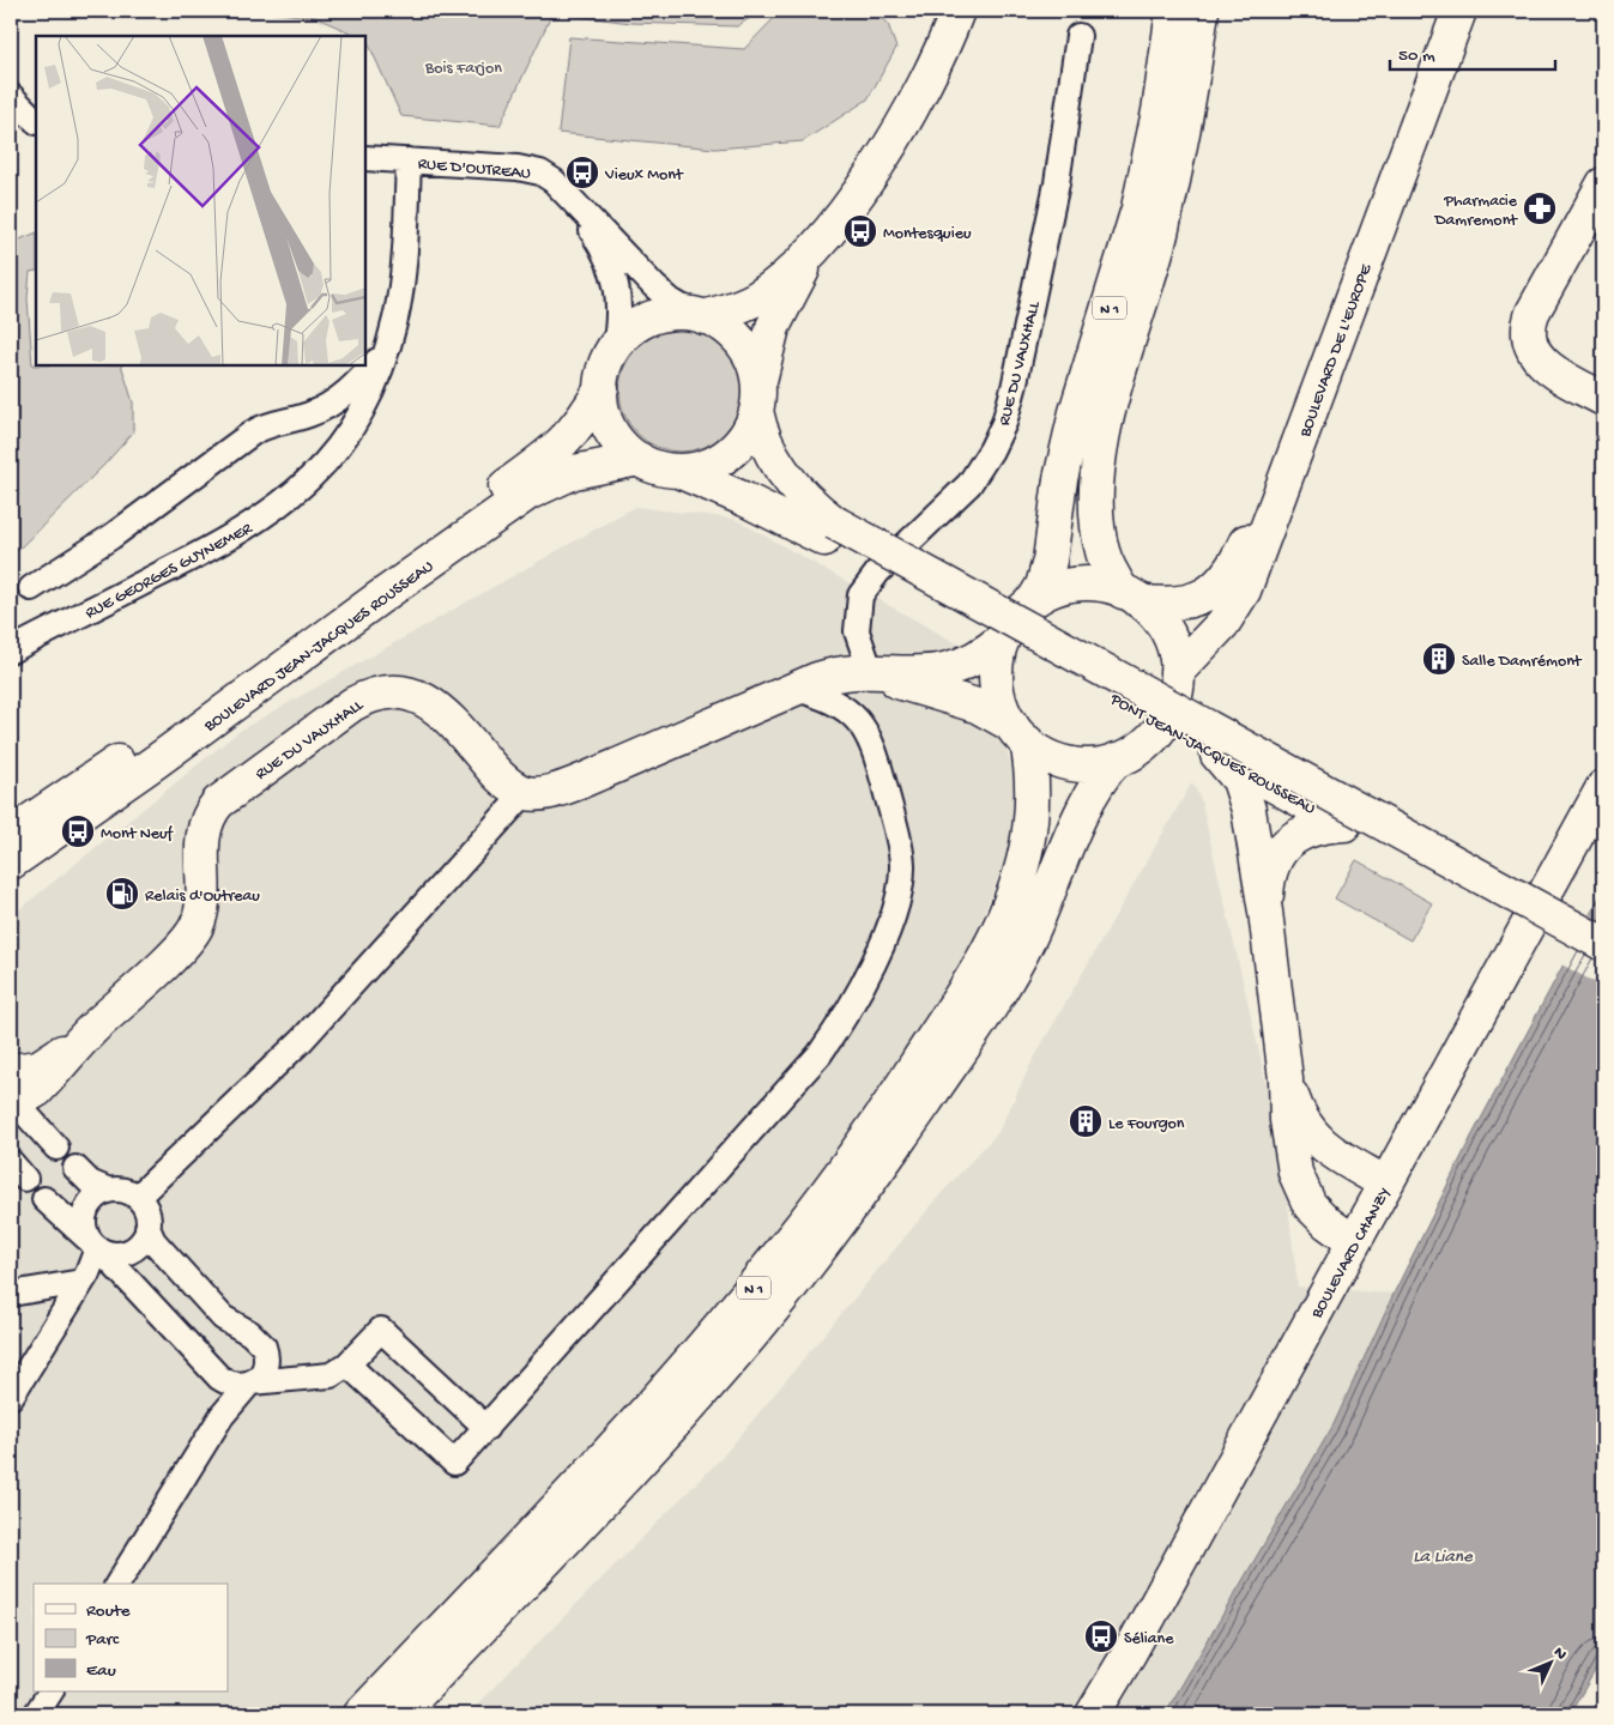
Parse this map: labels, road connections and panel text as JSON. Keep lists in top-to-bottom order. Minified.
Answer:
{"streets":{"main road":["N 1","BOULEVARD DE L'EUROPE","RUE DU VAUXHALL","BOULEVARD JEAN-JACQUES ROUSSEAU","PONT JEAN-JACQUES ROUSSEAU","BOULEVARD CHANZY"],"street":["RUE D'OUTREAU","RUE GEORGES GUYNEMER"]},"crossings":[["RUE D'OUTREAU","RUE GEORGES GUYNEMER"],["RUE D'OUTREAU","BOULEVARD JEAN-JACQUES ROUSSEAU"],["N 1","BOULEVARD DE L'EUROPE"]],"water":["La Liane"],"parks":["Bois Farjon"],"places":{"bus stop":["Vieux Mont","Montesquieu","Mont Neuf","Séliane"],"pharmacy":["Pharmacie Damremont"],"building":["Salle Damrémont","Le Fourgon"],"fuel station":["Relais d'Outreau"]},"legend":["Route","Parc","Eau"],"scale_bar":"50 m","north":"top right"}
